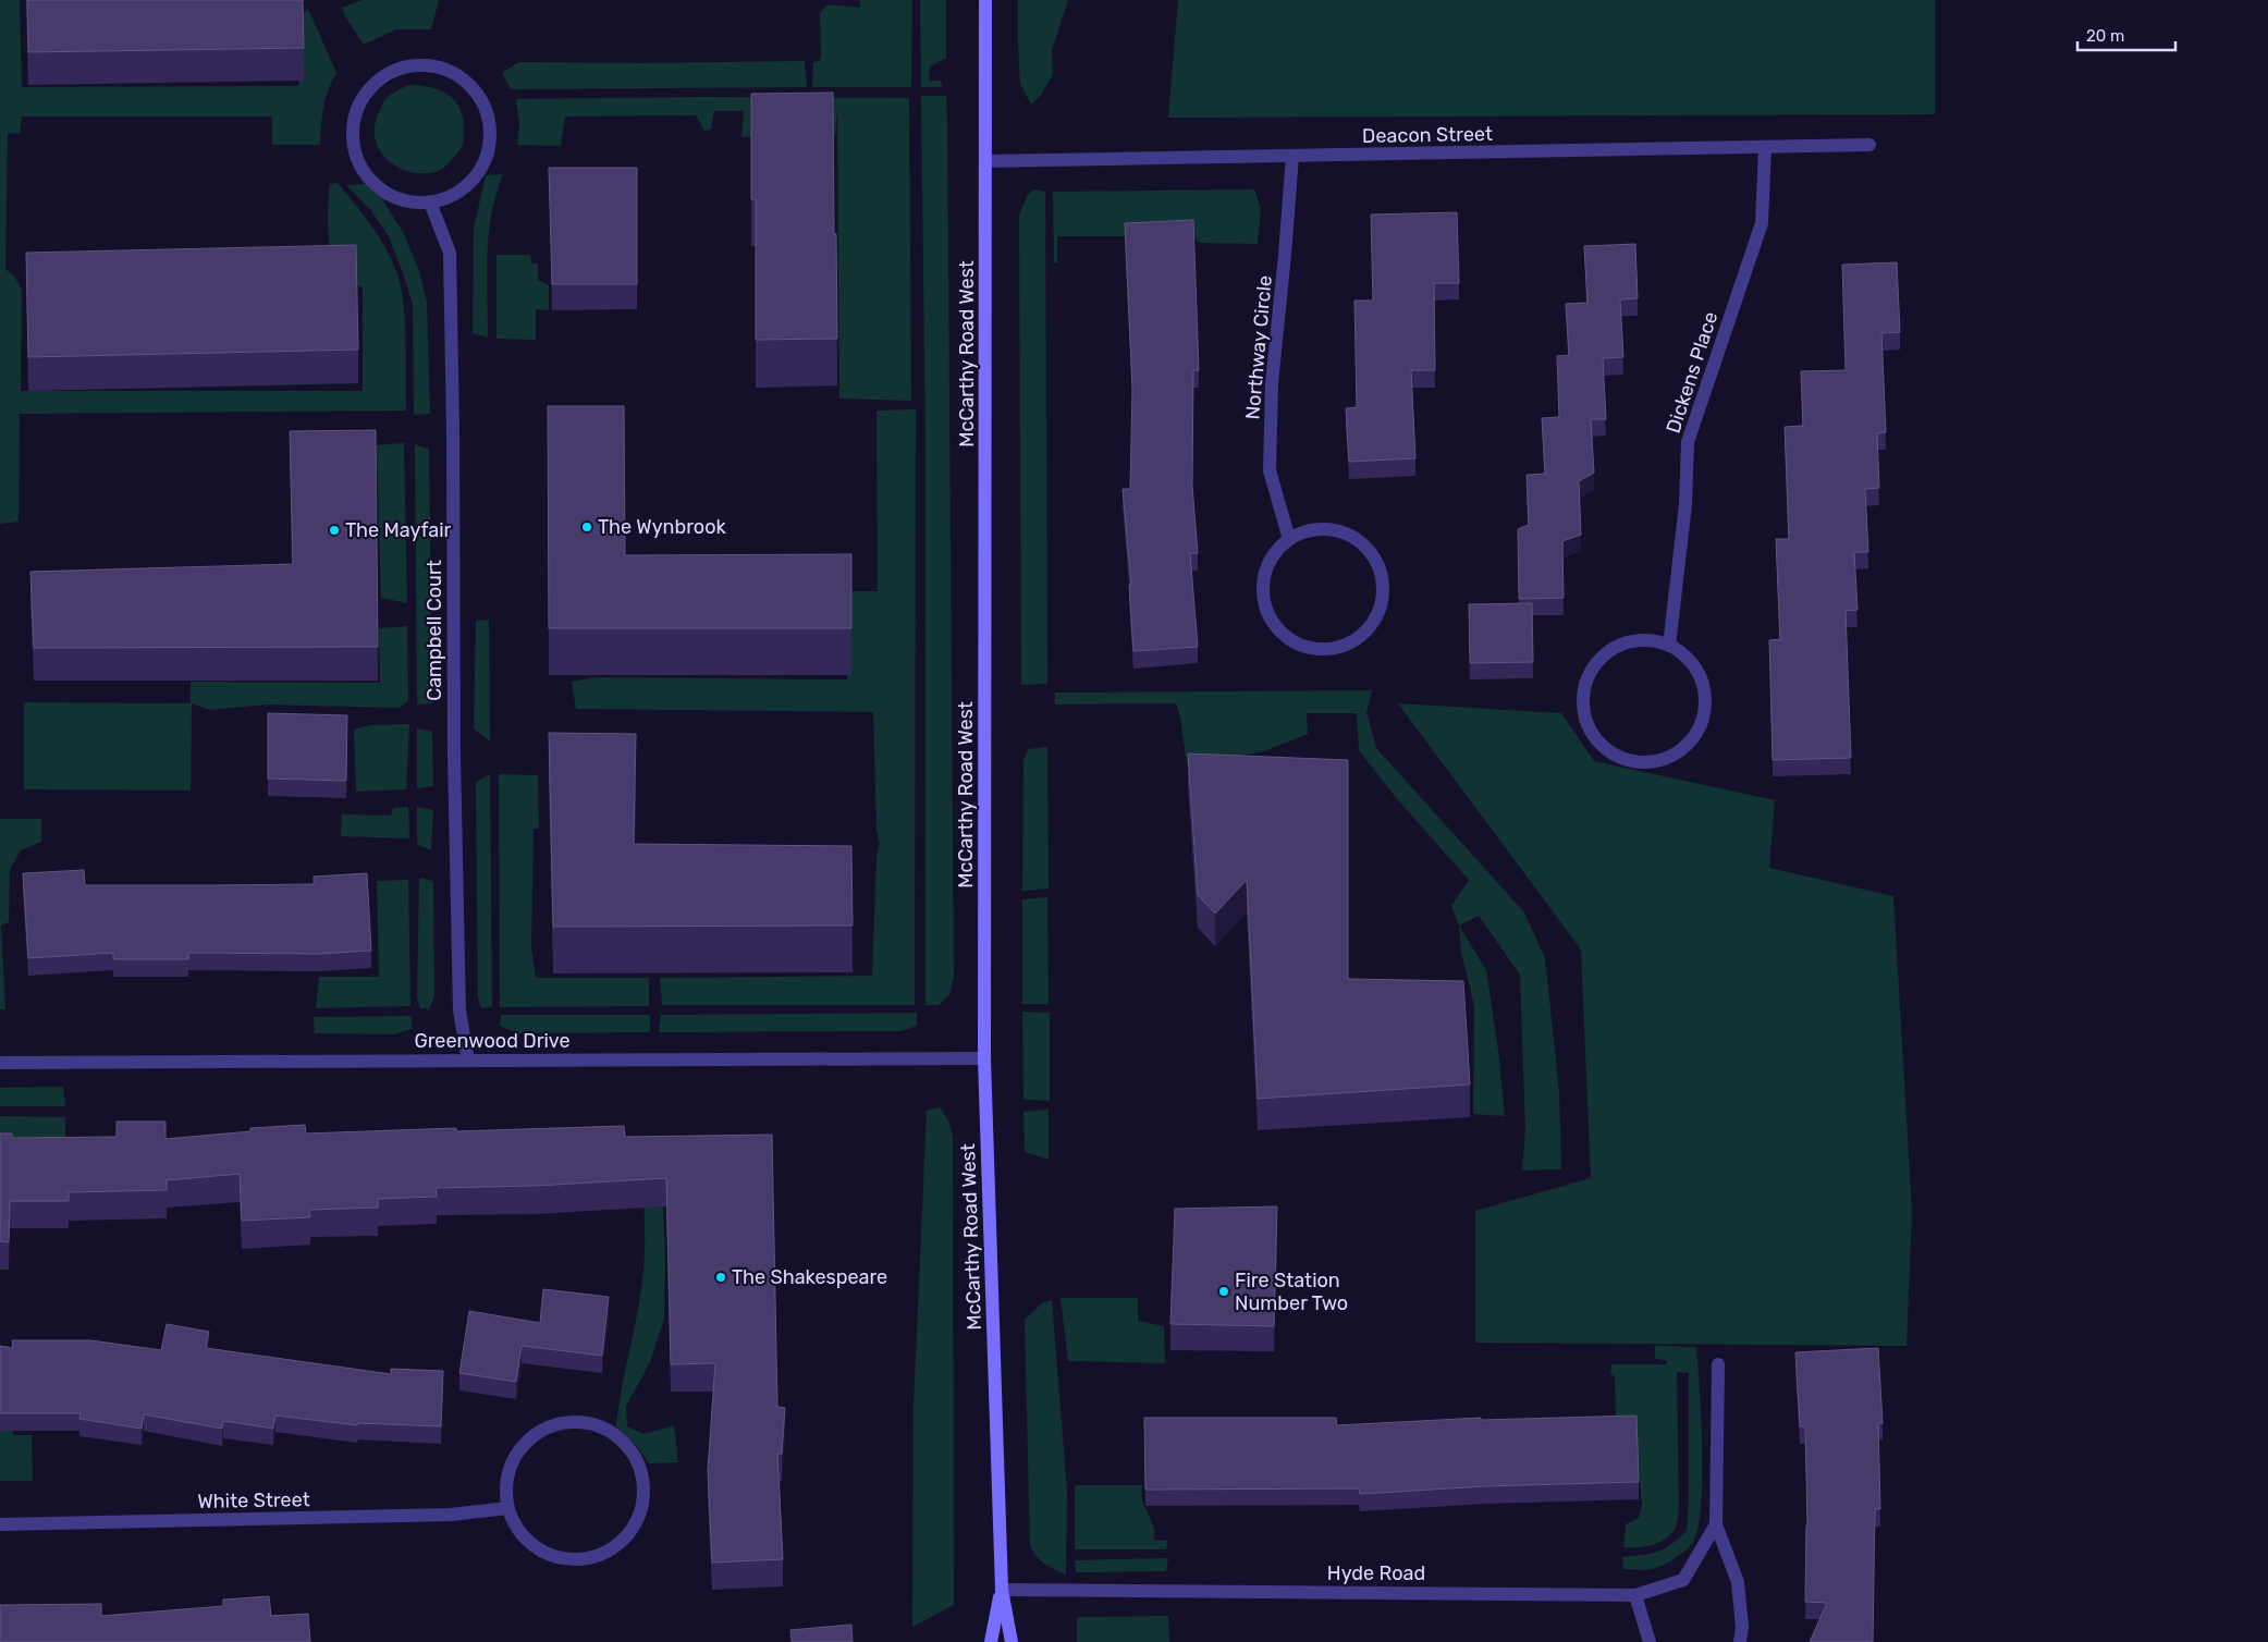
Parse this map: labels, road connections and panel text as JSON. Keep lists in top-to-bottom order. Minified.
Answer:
{"streets":{"street":["Deacon Street","Northway Circle","McCarthy Road West","Dickens Place","Campbell Court","Greenwood Drive","White Street","Hyde Road"]},"crossings":[["Deacon Street","Northway Circle"],["Deacon Street","McCarthy Road West"],["Deacon Street","Dickens Place"],["McCarthy Road West","Greenwood Drive"],["McCarthy Road West","Hyde Road"],["Campbell Court","Greenwood Drive"]],"places":["The Wynbrook","The Mayfair","The Shakespeare","Fire Station Number Two"],"scale_bar":"20 m"}
